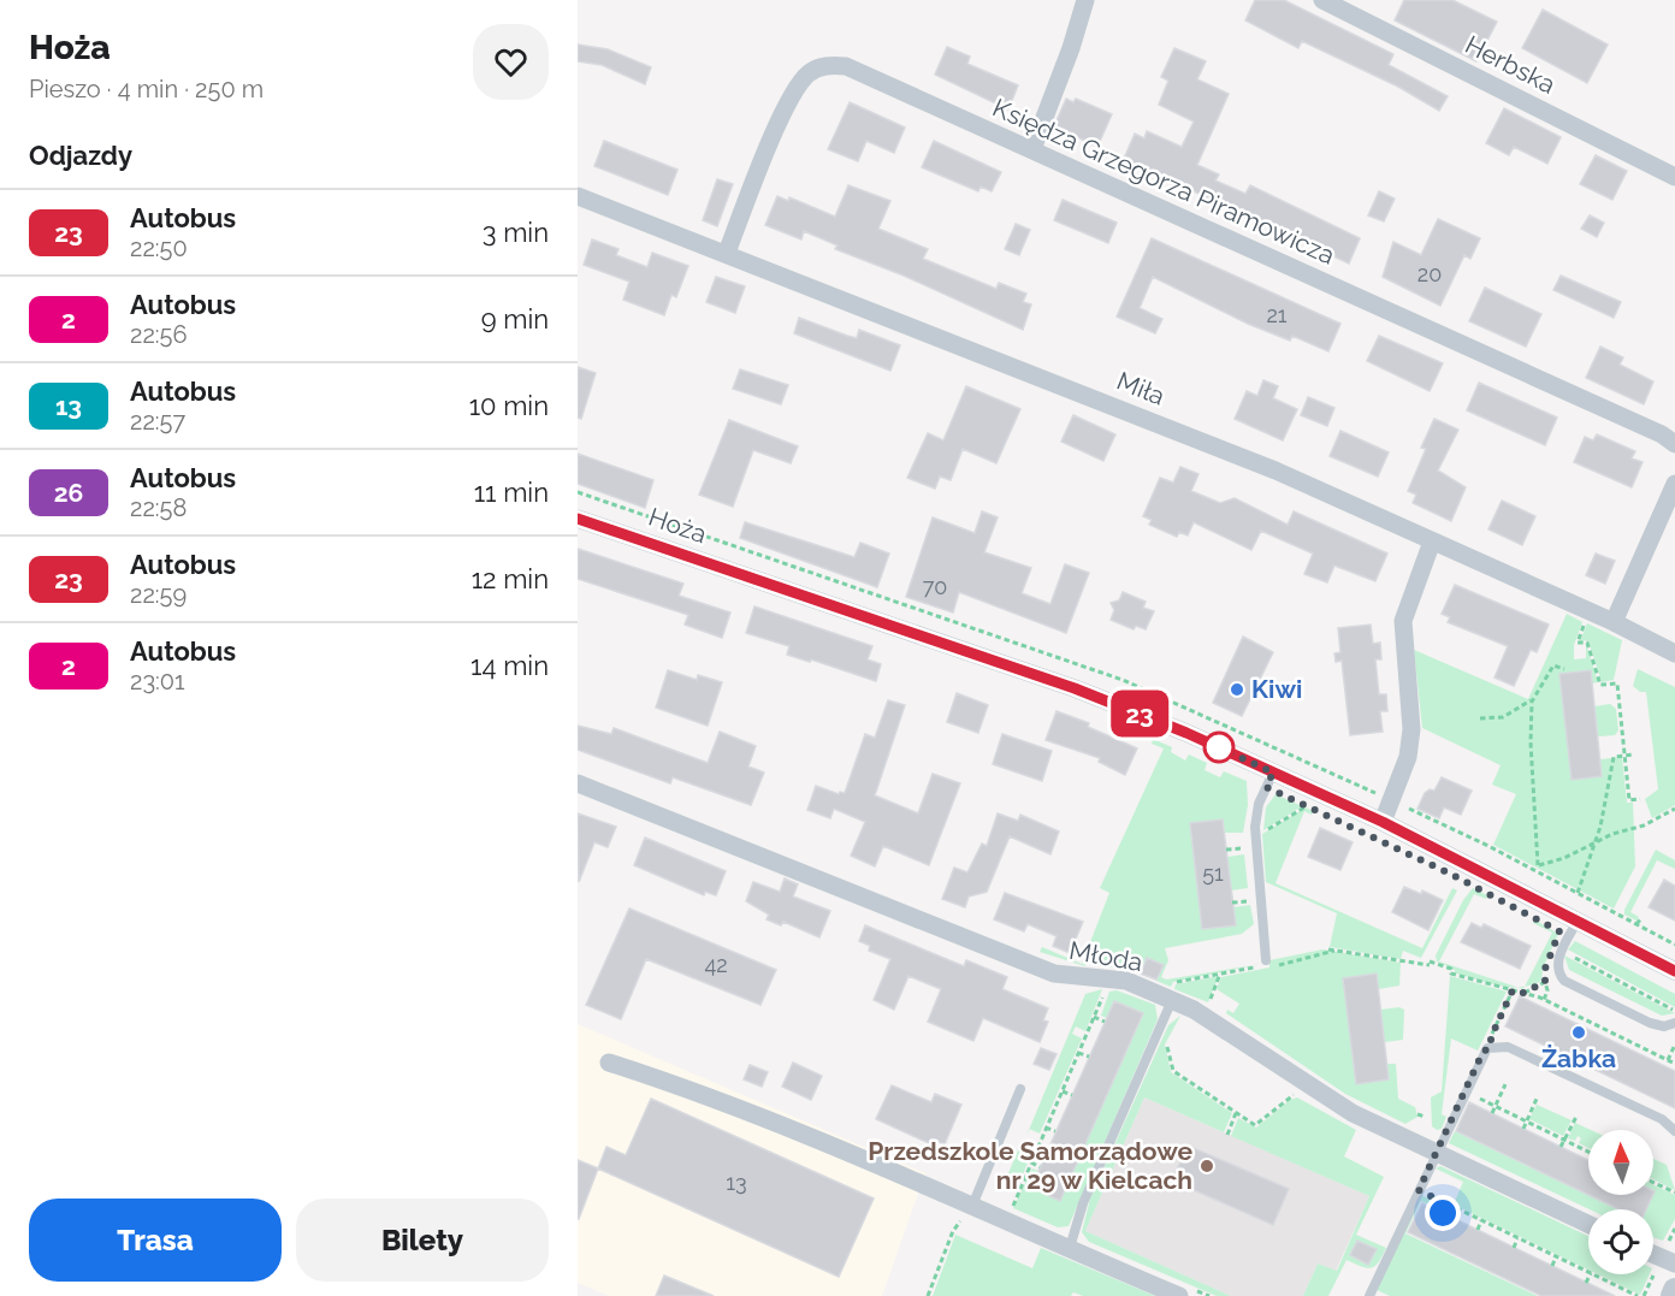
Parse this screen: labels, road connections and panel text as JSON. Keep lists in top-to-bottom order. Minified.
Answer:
{"streets":{"street":["Herbska","Księdza Grzegorza Piramowicza","Miła","Hoża","Młoda"]},"crossings":[["Księdza Grzegorza Piramowicza","Miła"]],"places":["Kiwi","Żabka","Przedszkole Samorządowe nr 29 w Kielcach"],"lines":["bus line 23"],"house_numbers":["20","21","70","51","42","13"],"north":"top","page":{"heading":[["Hoża","Pieszo · 4 min · 250 m"],"Odjazdy"],"on_map":"23","list":[{"mark":"23","name":"Autobus","note":"22:50","value":"3 min"},{"mark":"2","name":"Autobus","note":"22:56","value":"9 min"},{"mark":"13","name":"Autobus","note":"22:57","value":"10 min"},{"mark":"26","name":"Autobus","note":"22:58","value":"11 min"},{"mark":"23","name":"Autobus","note":"22:59","value":"12 min"},{"mark":"2","name":"Autobus","note":"23:01","value":"14 min"}],"buttons":["Trasa","Bilety"]}}
